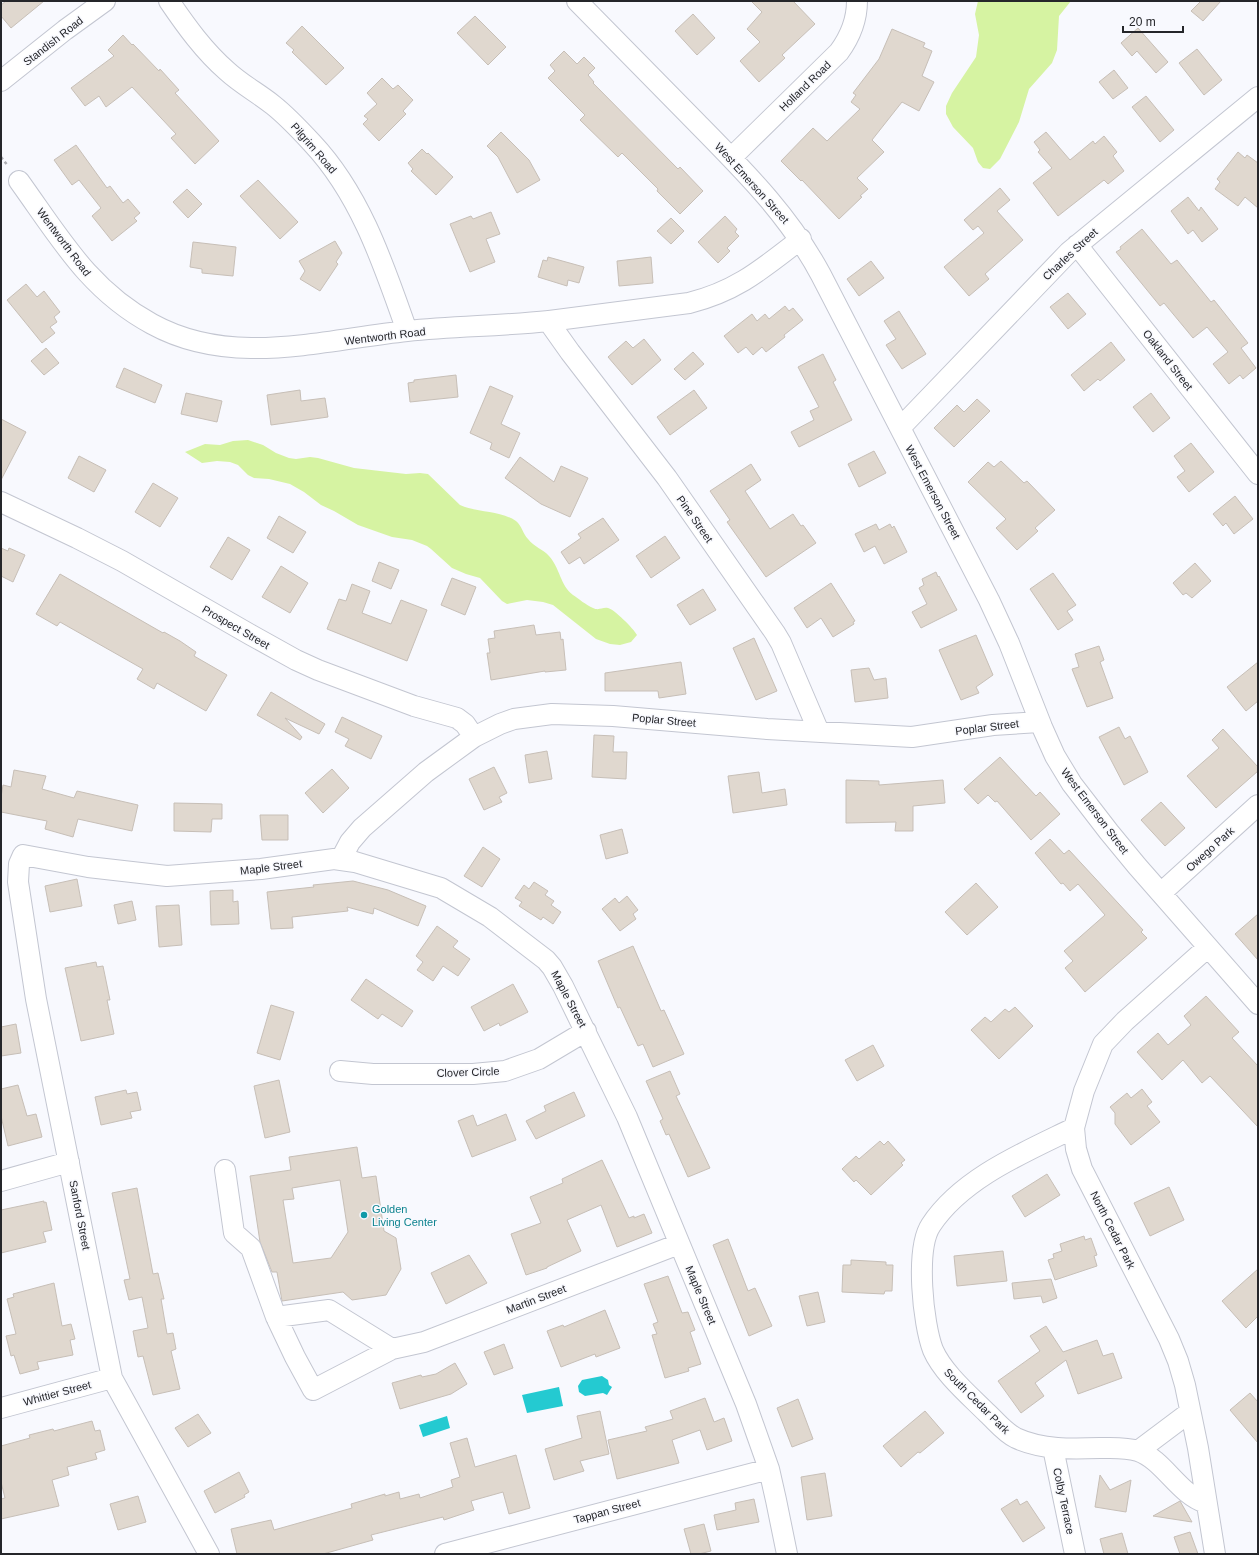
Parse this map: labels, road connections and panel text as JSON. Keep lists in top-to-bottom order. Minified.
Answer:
{"streets":{"street":["Standish Road","Holland Road","Pilgrim Road","West Emerson Street","Wentworth Road","Charles Street","Oakland Street","Pine Street","Prospect Street","Poplar Street","Owego Park","Maple Street","Clover Circle","Sanford Street","North Cedar Park","Martin Street","Whittier Street","South Cedar Park","Colby Terrace","Tappan Street"]},"crossings":[["Holland Road","West Emerson Street"],["Pilgrim Road","Wentworth Road"],["West Emerson Street","Wentworth Road"],["West Emerson Street","Charles Street"],["West Emerson Street","Poplar Street"],["West Emerson Street","Owego Park"],["West Emerson Street","North Cedar Park"],["Wentworth Road","Pine Street"],["Charles Street","Oakland Street"],["Pine Street","Poplar Street"],["Prospect Street","Poplar Street"],["Poplar Street","Maple Street"],["Maple Street","Clover Circle"],["Maple Street","Sanford Street"],["Maple Street","Martin Street"],["Maple Street","Tappan Street"],["Sanford Street","Whittier Street"],["North Cedar Park","South Cedar Park"],["South Cedar Park","Colby Terrace"]],"places":["Golden Living Center"],"scale_bar":"20 m"}
